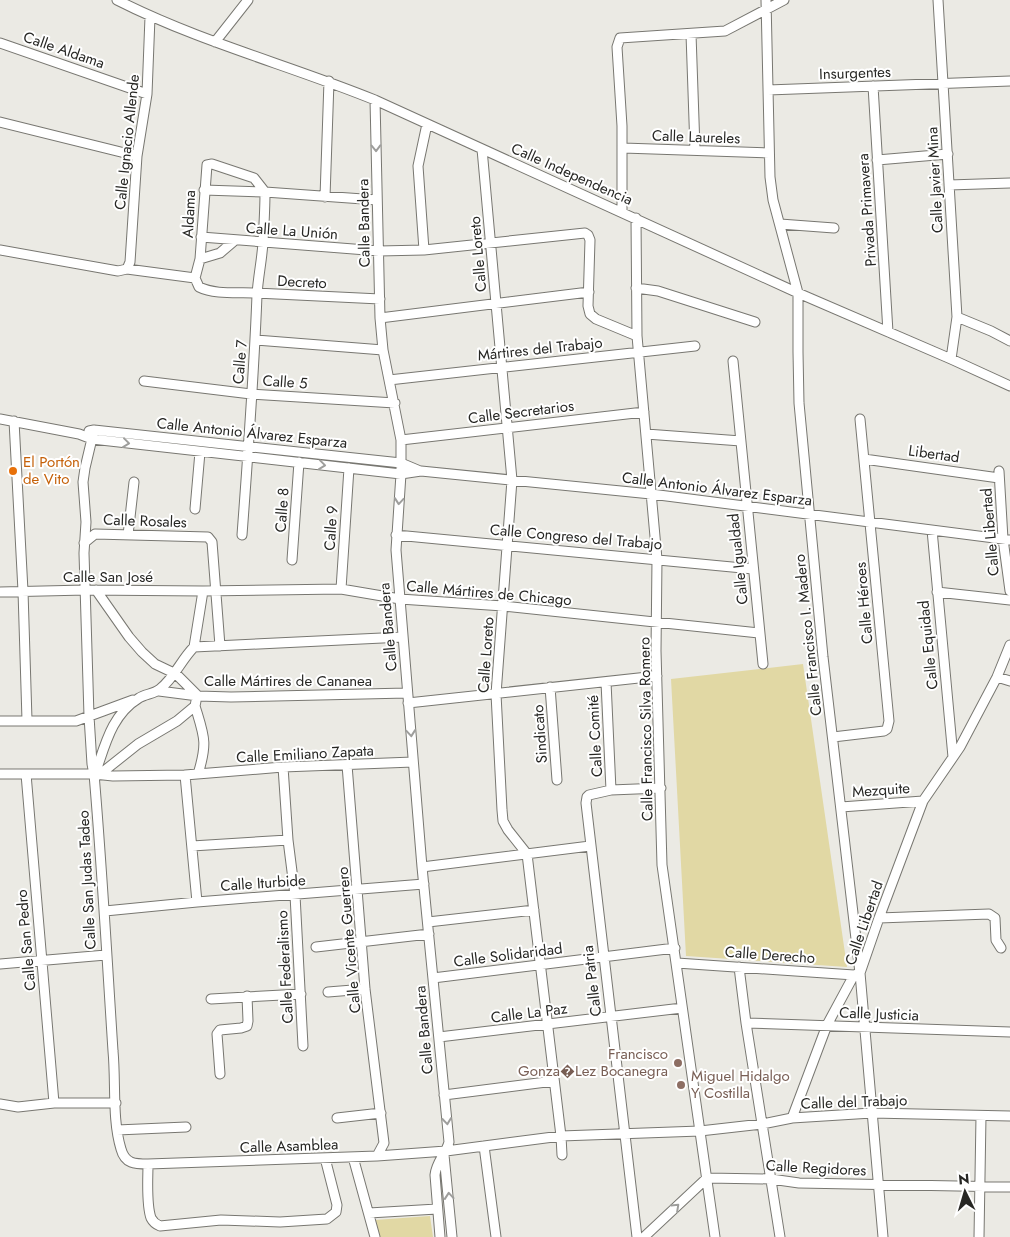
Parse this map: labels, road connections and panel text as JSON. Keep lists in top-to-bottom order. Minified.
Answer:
{"streets":{"street":["Calle Aldama","Insurgentes","Calle Laureles","Calle Ignacio Allende","Calle Independencia","Calle Javier Mina","Privada Primavera","Aldama","Calle Bandera","Calle La Unión","Calle Loreto","Decreto","Mártires del Trabajo","Calle 7","Calle 5","Calle Secretarios","Calle Antonio Álvarez Esparza","Libertad","Calle 8","Calle Rosales","Calle 9","Calle Libertad","Calle Congreso del Trabajo","Calle Igualdad","Calle San José","Calle Mártires de Chicago","Calle Héroes","Calle Francisco I. Madero","Calle Equidad","Calle Mártires de Cananea","Calle Francisco Silva Romero","Sindicato","Calle Comité","Calle Emiliano Zapata","Mezquite","Calle San Judas Tadeo","Calle Iturbide","Calle San Pedro","Calle Vicente Guerrero","Calle Solidaridad","Calle Derecho","Calle Federalismo","Calle Patria","Calle La Paz","Calle Justicia","Calle del Trabajo","Calle Asamblea","Calle Regidores"]},"crossings":[["Calle Aldama","Calle Ignacio Allende"],["Insurgentes","Calle Javier Mina"],["Insurgentes","Privada Primavera"],["Insurgentes","Calle Francisco I. Madero"],["Calle Laureles","Calle Francisco I. Madero"],["Calle Ignacio Allende","Calle Independencia"],["Calle Independencia","Calle Javier Mina"],["Calle Independencia","Privada Primavera"],["Calle Independencia","Calle Bandera"],["Calle Independencia","Calle Loreto"],["Calle Independencia","Calle Francisco I. Madero"],["Calle Independencia","Calle Francisco Silva Romero"],["Aldama","Calle La Unión"],["Aldama","Decreto"],["Aldama","Calle 7"],["Calle Bandera","Calle La Unión"],["Calle Bandera","Decreto"],["Calle Bandera","Mártires del Trabajo"],["Calle Bandera","Calle 5"],["Calle Bandera","Calle Secretarios"],["Calle Bandera","Calle Antonio Álvarez Esparza"],["Calle Bandera","Calle Congreso del Trabajo"],["Calle Bandera","Calle Mártires de Chicago"],["Calle Bandera","Calle Mártires de Cananea"],["Calle Bandera","Calle Emiliano Zapata"],["Calle Bandera","Calle Iturbide"],["Calle Bandera","Calle Solidaridad"],["Calle Bandera","Calle La Paz"],["Calle Bandera","Calle Asamblea"],["Calle La Unión","Calle Loreto"],["Calle La Unión","Calle 7"],["Calle Loreto","Mártires del Trabajo"],["Calle Loreto","Calle Secretarios"],["Calle Loreto","Calle Antonio Álvarez Esparza"],["Calle Loreto","Calle Congreso del Trabajo"],["Calle Loreto","Calle Mártires de Chicago"],["Decreto","Calle 7"],["Mártires del Trabajo","Calle Francisco Silva Romero"],["Calle 7","Calle 5"],["Calle 7","Calle Antonio Álvarez Esparza"],["Calle Secretarios","Calle Francisco Silva Romero"],["Calle Antonio Álvarez Esparza","Calle 8"],["Calle Antonio Álvarez Esparza","Calle 9"],["Calle Antonio Álvarez Esparza","Calle Libertad"],["Calle Antonio Álvarez Esparza","Calle Igualdad"],["Calle Antonio Álvarez Esparza","Calle Héroes"],["Calle Antonio Álvarez Esparza","Calle Francisco I. Madero"],["Calle Antonio Álvarez Esparza","Calle Equidad"],["Calle Antonio Álvarez Esparza","Calle Francisco Silva Romero"],["Calle Antonio Álvarez Esparza","Calle San Judas Tadeo"],["Libertad","Calle Libertad"],["Libertad","Calle Héroes"],["Calle Rosales","Calle San José"],["Calle Rosales","Calle Mártires de Chicago"],["Calle Rosales","Calle San Judas Tadeo"],["Calle 9","Calle Mártires de Chicago"],["Calle Libertad","Calle Francisco I. Madero"],["Calle Libertad","Calle Equidad"],["Calle Libertad","Mezquite"],["Calle Libertad","Calle Derecho"],["Calle Libertad","Calle Justicia"],["Calle Libertad","Calle del Trabajo"],["Calle Libertad","Calle Regidores"],["Calle Congreso del Trabajo","Calle Igualdad"],["Calle Congreso del Trabajo","Calle Francisco Silva Romero"],["Calle Igualdad","Calle Mártires de Chicago"],["Calle San José","Calle Mártires de Chicago"],["Calle San José","Calle Mártires de Cananea"],["Calle San José","Calle San Judas Tadeo"],["Calle Mártires de Chicago","Calle Francisco Silva Romero"],["Calle Héroes","Calle Francisco I. Madero"],["Calle Francisco I. Madero","Mezquite"],["Calle Francisco I. Madero","Calle Derecho"],["Calle Francisco Silva Romero","Calle Solidaridad"],["Calle Francisco Silva Romero","Calle Derecho"],["Calle Francisco Silva Romero","Calle Patria"],["Calle Francisco Silva Romero","Calle La Paz"],["Calle Francisco Silva Romero","Calle del Trabajo"],["Calle Francisco Silva Romero","Calle Asamblea"],["Calle Francisco Silva Romero","Calle Regidores"],["Calle Comité","Calle Patria"],["Calle Emiliano Zapata","Calle San Judas Tadeo"],["Calle Emiliano Zapata","Calle San Pedro"],["Calle Emiliano Zapata","Calle Vicente Guerrero"],["Calle Emiliano Zapata","Calle Federalismo"],["Calle San Judas Tadeo","Calle Iturbide"],["Calle San Judas Tadeo","Calle Asamblea"],["Calle Iturbide","Calle Vicente Guerrero"],["Calle Iturbide","Calle Federalismo"],["Calle Vicente Guerrero","Calle Asamblea"],["Calle Solidaridad","Calle Patria"],["Calle Patria","Calle La Paz"],["Calle Patria","Calle Asamblea"],["Calle del Trabajo","Calle Asamblea"]],"places":["El Portón de Vito","Francisco Gonza�Lez Bocanegra","Miguel Hidalgo Y Costilla"],"north":"top"}
